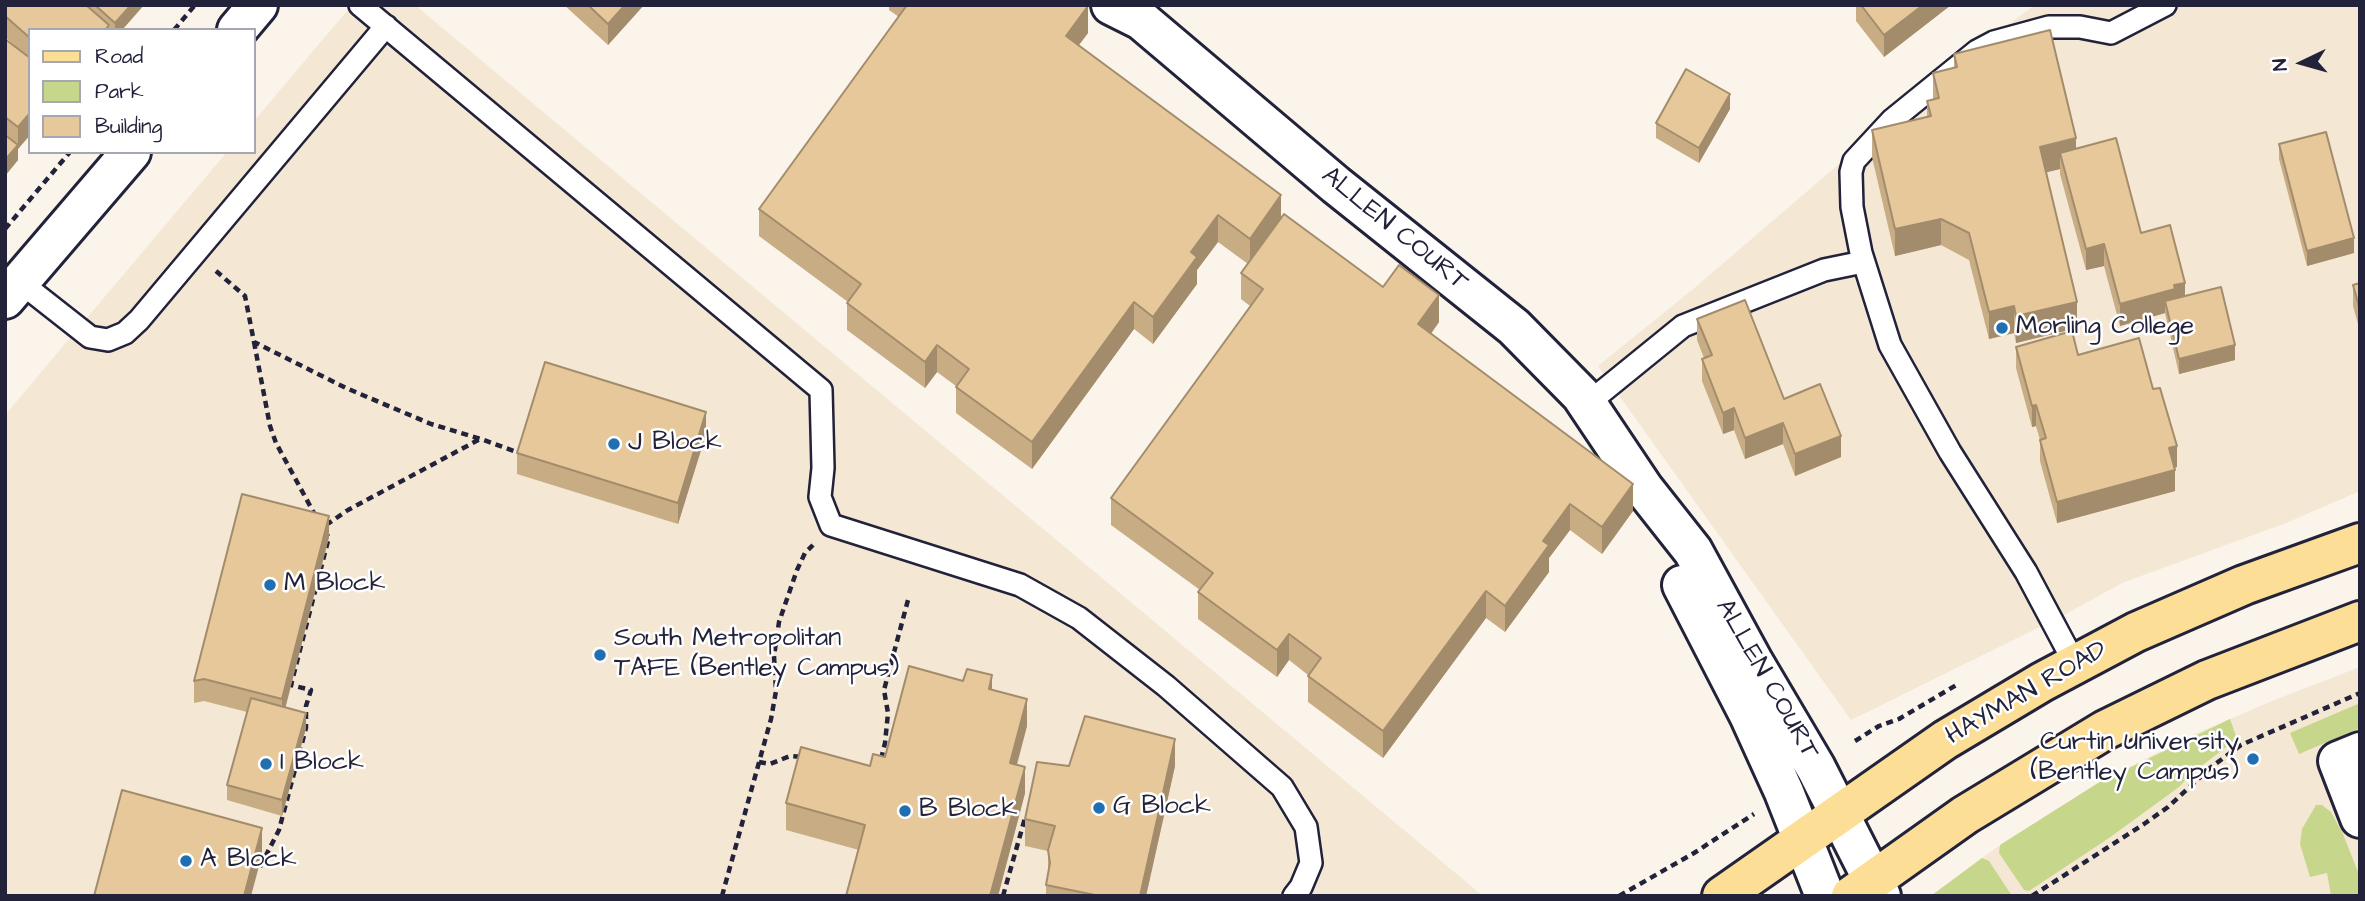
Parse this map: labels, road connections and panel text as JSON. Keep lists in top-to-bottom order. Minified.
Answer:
{"streets":{"main road":["HAYMAN ROAD"],"street":["ALLEN COURT"]},"crossings":[["ALLEN COURT","HAYMAN ROAD"]],"places":["Morling College","J Block","M Block","South Metropolitan TAFE (Bentley Campus)","Curtin University (Bentley Campus)","I Block","G Block","B Block","A Block"],"legend":["Road","Park","Building"],"north":"left"}
